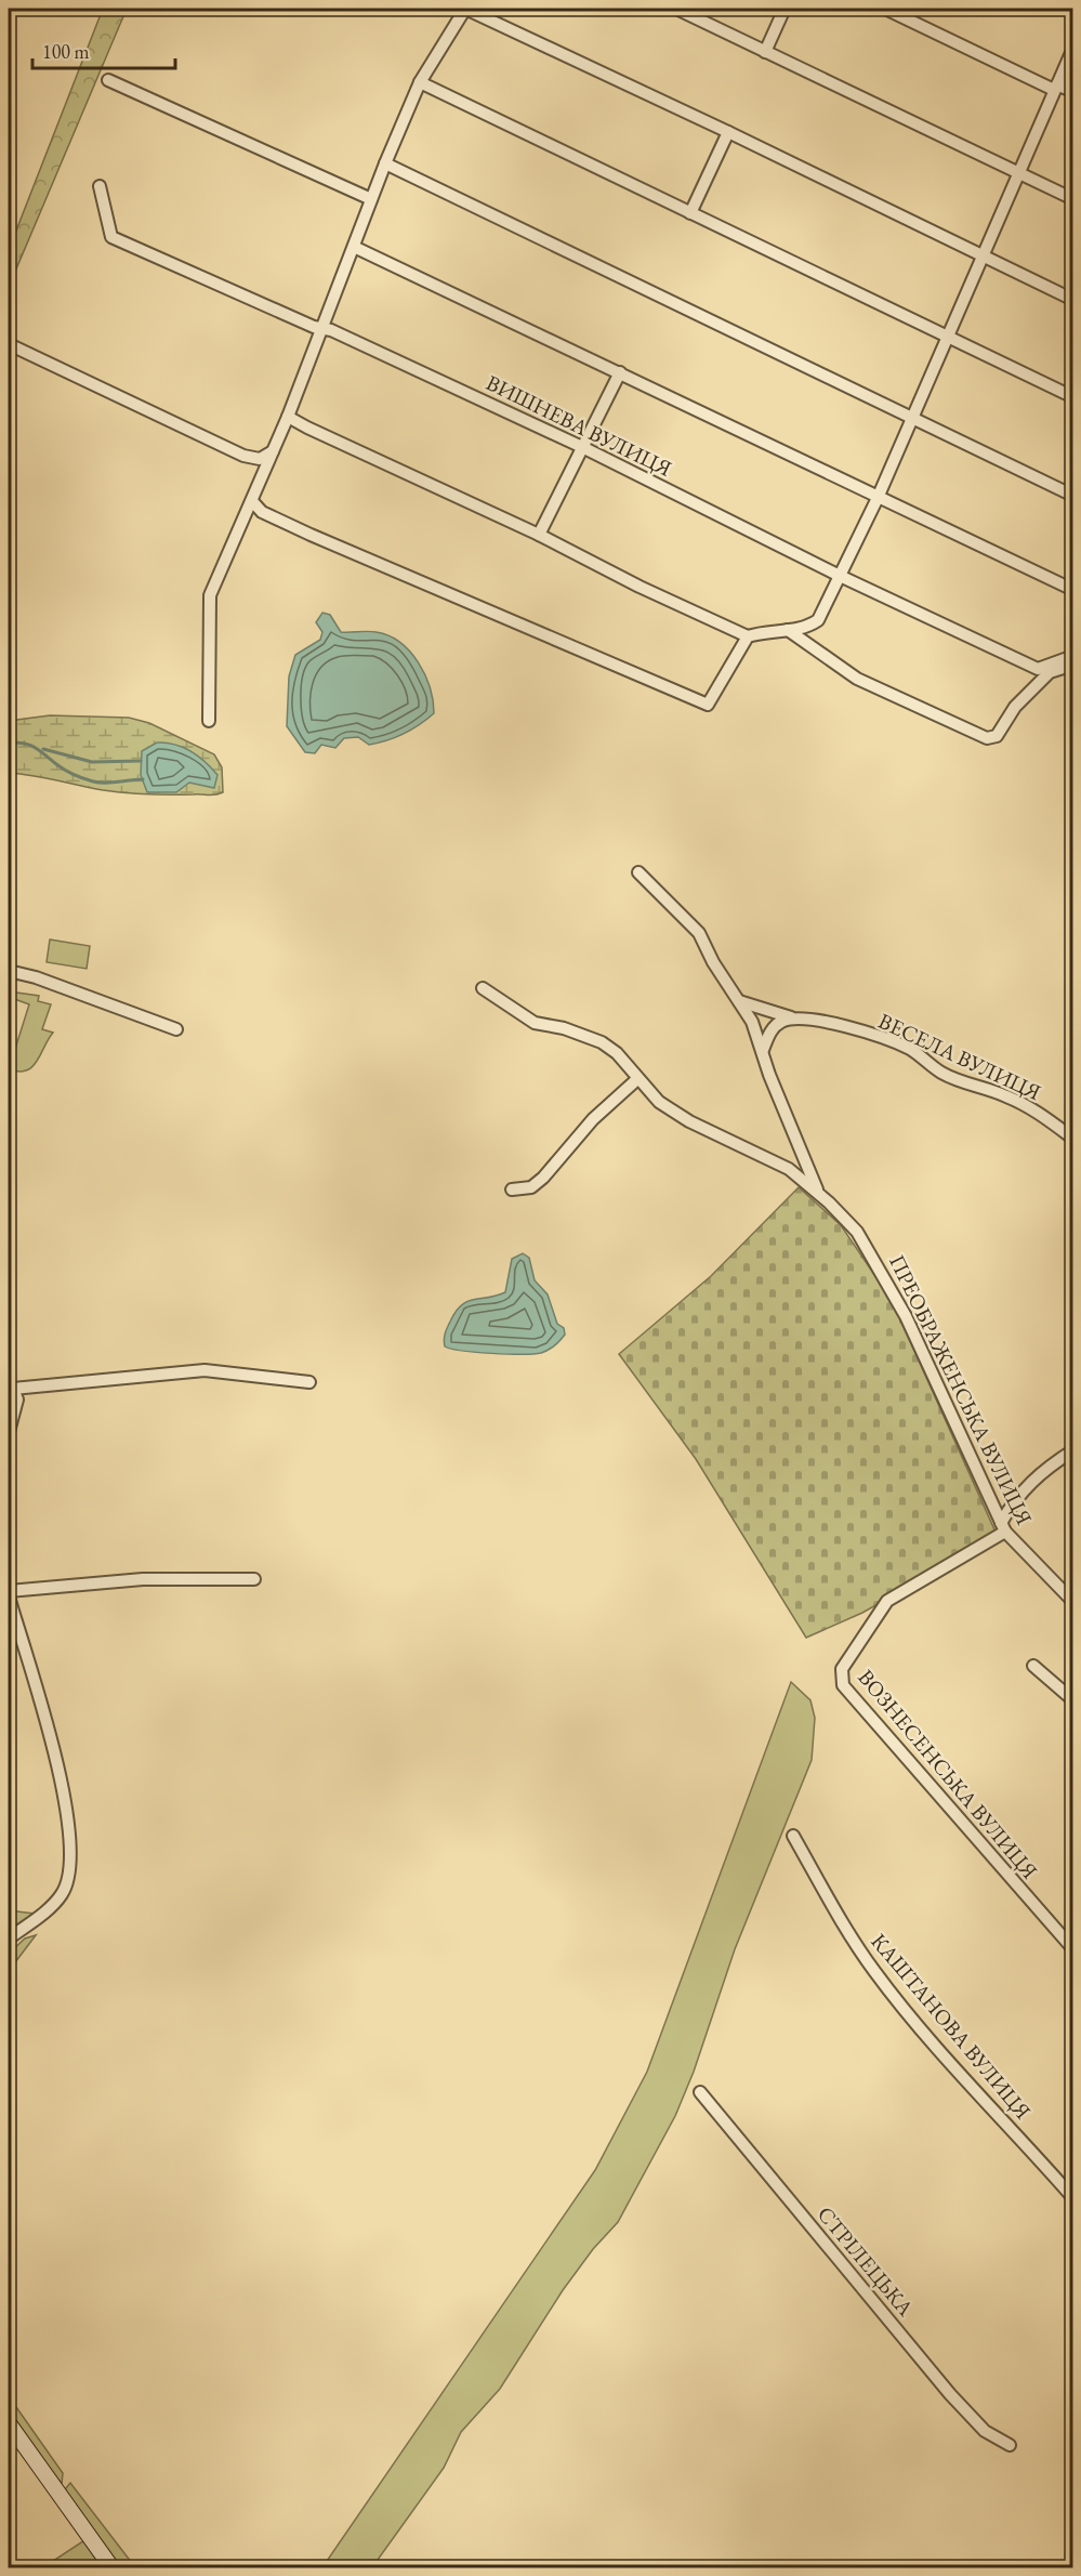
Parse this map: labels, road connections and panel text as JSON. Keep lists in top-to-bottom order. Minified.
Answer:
{"streets":{"street":["ВИШНЕВА ВУЛИЦЯ","ВЕСЕЛА ВУЛИЦЯ","ПРЕОБРАЖЕНСЬКА ВУЛИЦЯ","ВОЗНЕСЕНСЬКА ВУЛИЦЯ","КАШТАНОВА ВУЛИЦЯ","СТРІЛЕЦЬКА"]},"crossings":[["ВЕСЕЛА ВУЛИЦЯ","ПРЕОБРАЖЕНСЬКА ВУЛИЦЯ"],["ПРЕОБРАЖЕНСЬКА ВУЛИЦЯ","ВОЗНЕСЕНСЬКА ВУЛИЦЯ"]],"scale_bar":"100 m"}
